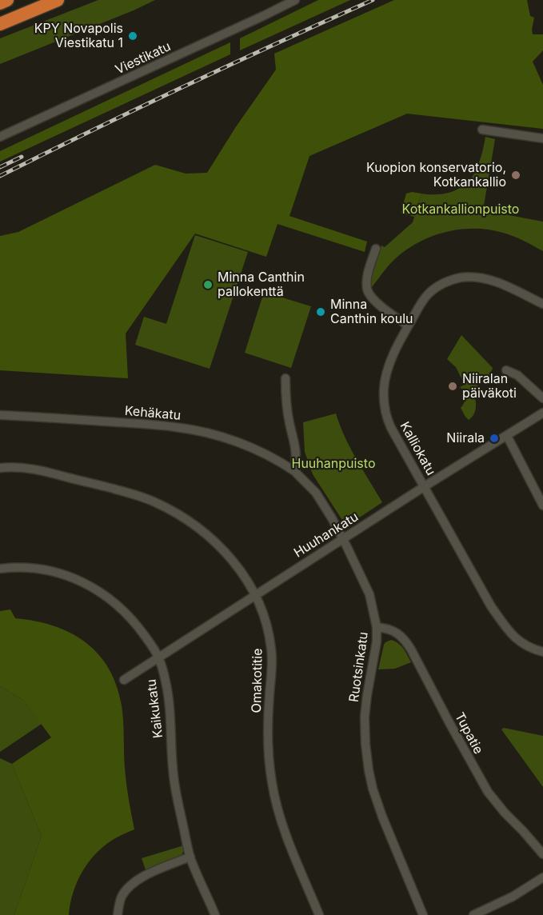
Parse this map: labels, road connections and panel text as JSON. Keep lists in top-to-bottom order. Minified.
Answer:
{"streets":{"street":["Viestikatu","Kehäkatu","Kalliokatu","Huuhankatu","Ruotsinkatu","Omakotitie","Kaikukatu","Tupatie"]},"crossings":[["Kehäkatu","Ruotsinkatu"],["Kalliokatu","Huuhankatu"],["Huuhankatu","Ruotsinkatu"],["Huuhankatu","Omakotitie"],["Huuhankatu","Kaikukatu"],["Ruotsinkatu","Tupatie"]],"parks":["Kotkankallionpuisto","Huuhanpuisto"],"places":["KPY Novapolis Viestikatu 1","Kuopion konservatorio, Kotkankallio","Minna Canthin pallokenttä","Minna Canthin koulu","Niiralan päiväkoti","Niirala"]}
